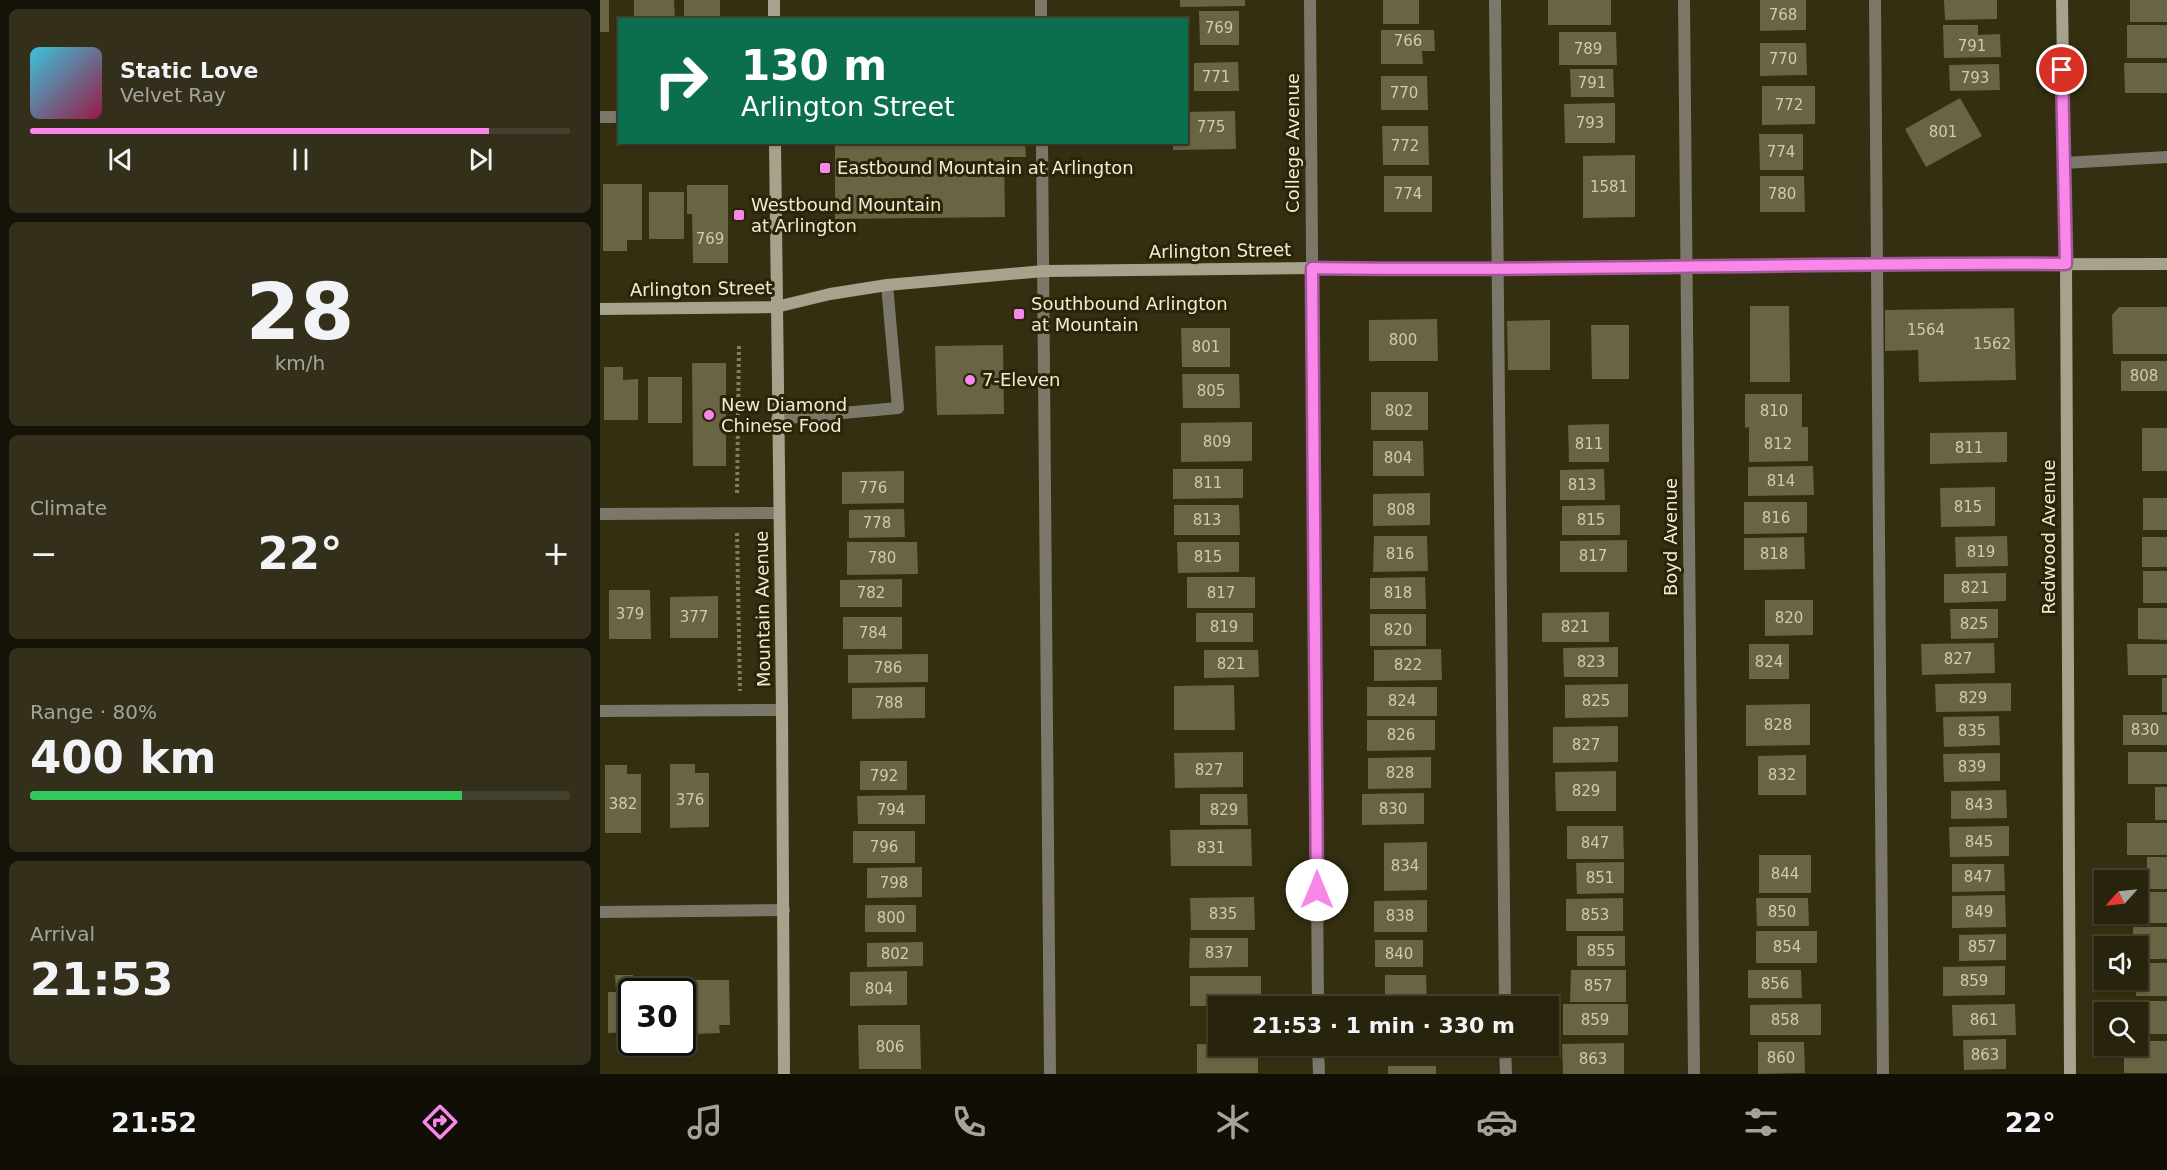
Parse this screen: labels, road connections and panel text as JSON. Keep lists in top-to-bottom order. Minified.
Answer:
{"streets":{"main road":["Arlington Street","Redwood Avenue","Mountain Avenue"],"street":["College Avenue","Boyd Avenue"]},"crossings":[["College Avenue","Arlington Street"],["Arlington Street","Boyd Avenue"],["Arlington Street","Redwood Avenue"],["Arlington Street","Mountain Avenue"]],"places":{"transit":["Eastbound Mountain at Arlington","Westbound Mountain at Arlington","Southbound Arlington at Mountain"],"other":["7-Eleven","New Diamond Chinese Food"]},"house_numbers":["768","769","766","791","789","770","771","793","791","770","772","793","775","801","772","774","1581","774","780","769","1564","800","1562","801","808","805","802","810","809","811","812","811","804","814","811","813","776","815","808","816","813","815","778","819","816","818","817","815","780","821","782","817","818","379","377","820","825","819","821","820","784","827","823","824","821","822","786","829","824","825","788","828","830","835","826","827","839","827","828","832","792","829","376","382","843","830","794","829","845","847","796","831","834","844","847","851","798","850","849","835","853","838","800","854","857","855","837","802","840","859","856","857","804","859","858","861","806","863","860","863"],"north":"bottom left","page":{"turn":["130 m","Arlington Street"],"song":["Static Love","Velvet Ray"],"tile":[["28","km/h"],"Climate",["Range · 80%","400 km"],["Arrival","21:53"]],"heat":["−","22°","+"],"limit":"30","trip":"21:53 · 1 min · 330 m","tabs":["21:52","22°"]}}
